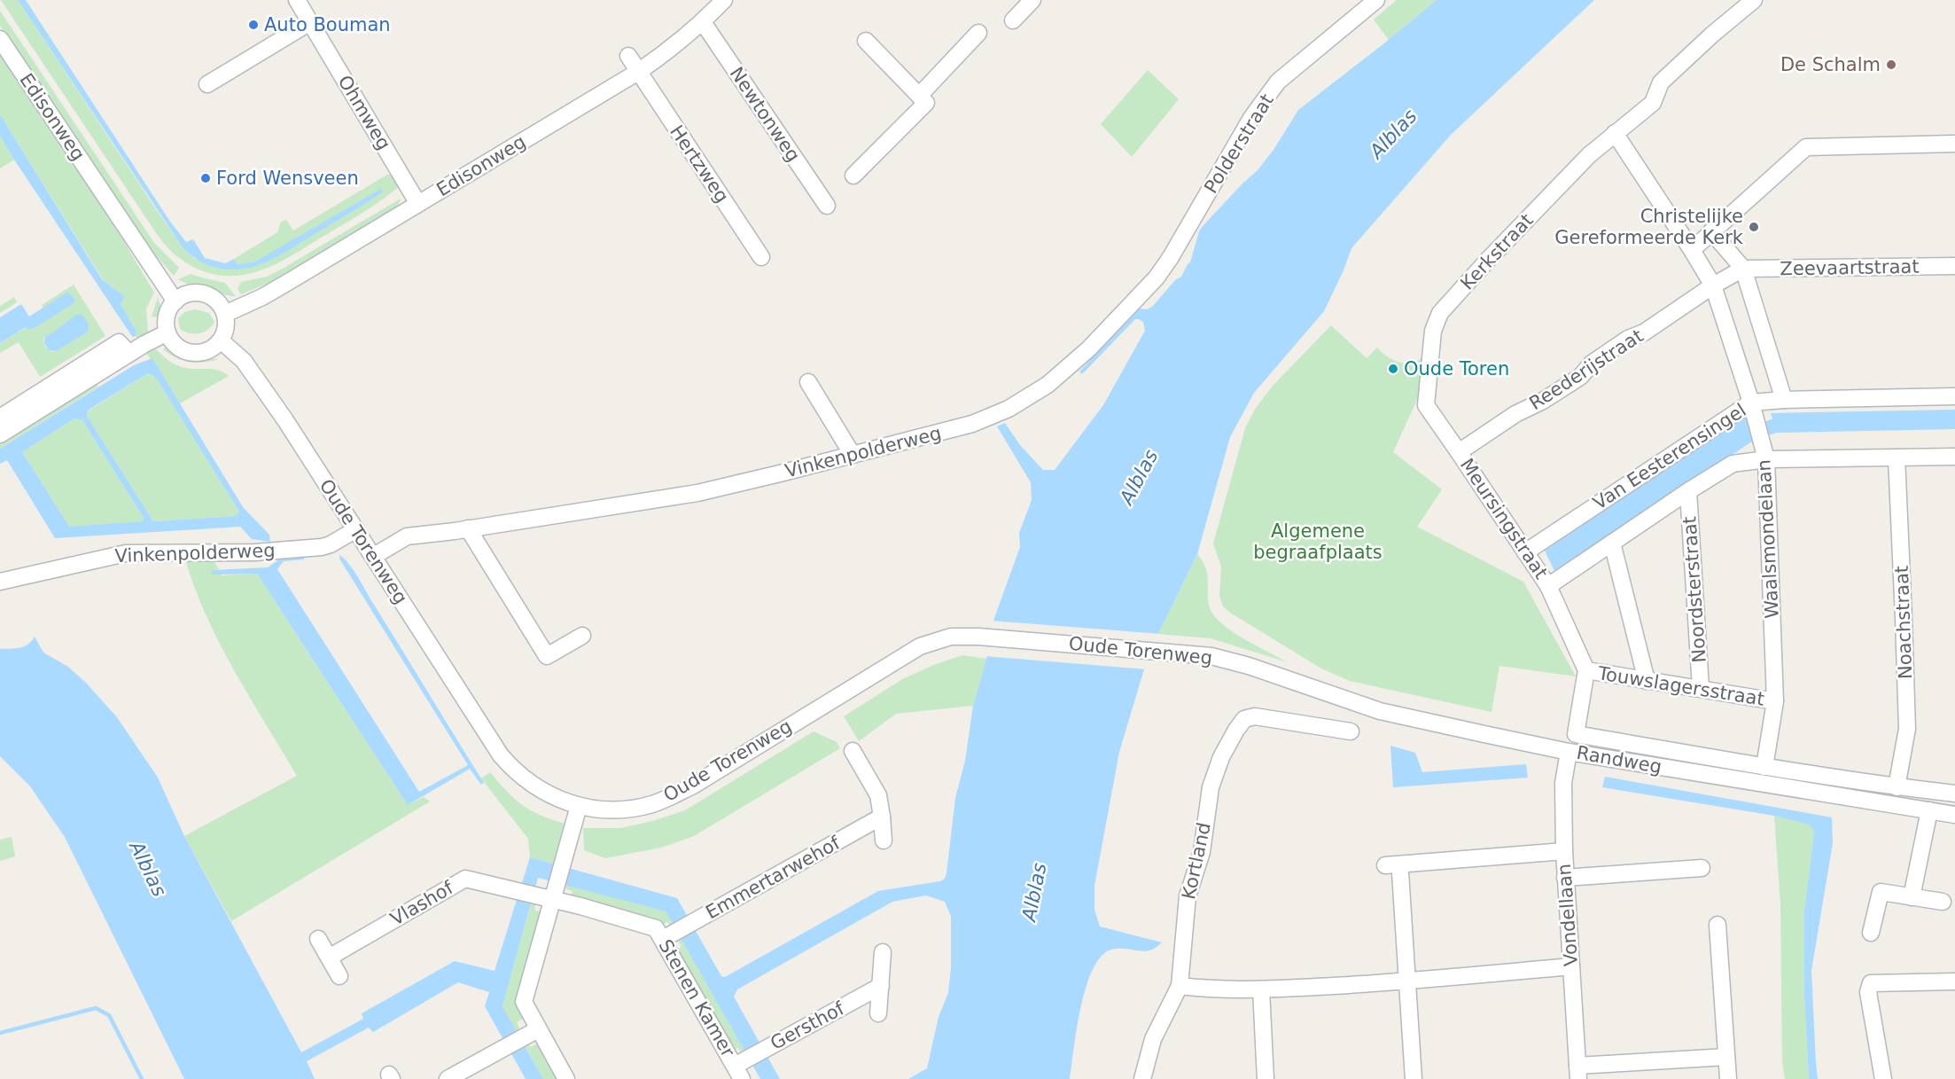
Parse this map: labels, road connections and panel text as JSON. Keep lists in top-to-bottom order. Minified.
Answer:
{"streets":{"street":["Ohmweg","Newtonweg","Edisonweg","Polderstraat","Hertzweg","Kerkstraat","Zeevaartstraat","Reederijstraat","Vinkenpolderweg","Van Eesterensingel","Meursingstraat","Waalsmondelaan","Oude Torenweg","Noordsterstraat","Noachstraat","Touwslagersstraat","Randweg","Kortland","Emmertarwehof","Vlashof","Vondellaan","Stenen Kamer","Gersthof"]},"crossings":[["Ohmweg","Edisonweg"],["Newtonweg","Edisonweg"],["Edisonweg","Hertzweg"],["Edisonweg","Oude Torenweg"],["Polderstraat","Vinkenpolderweg"],["Kerkstraat","Reederijstraat"],["Kerkstraat","Meursingstraat"],["Kerkstraat","Waalsmondelaan"],["Reederijstraat","Meursingstraat"],["Reederijstraat","Waalsmondelaan"],["Vinkenpolderweg","Oude Torenweg"],["Van Eesterensingel","Meursingstraat"],["Van Eesterensingel","Waalsmondelaan"],["Van Eesterensingel","Noordsterstraat"],["Van Eesterensingel","Noachstraat"],["Meursingstraat","Touwslagersstraat"],["Meursingstraat","Randweg"],["Waalsmondelaan","Touwslagersstraat"],["Waalsmondelaan","Randweg"],["Oude Torenweg","Randweg"],["Noordsterstraat","Touwslagersstraat"],["Noachstraat","Randweg"],["Touwslagersstraat","Randweg"],["Randweg","Vondellaan"],["Emmertarwehof","Stenen Kamer"],["Vlashof","Stenen Kamer"],["Stenen Kamer","Gersthof"]],"water":["Alblas"],"parks":["Algemene begraafplaats"],"places":["Auto Bouman","De Schalm","Ford Wensveen","Christelijke Gereformeerde Kerk","Oude Toren"]}
